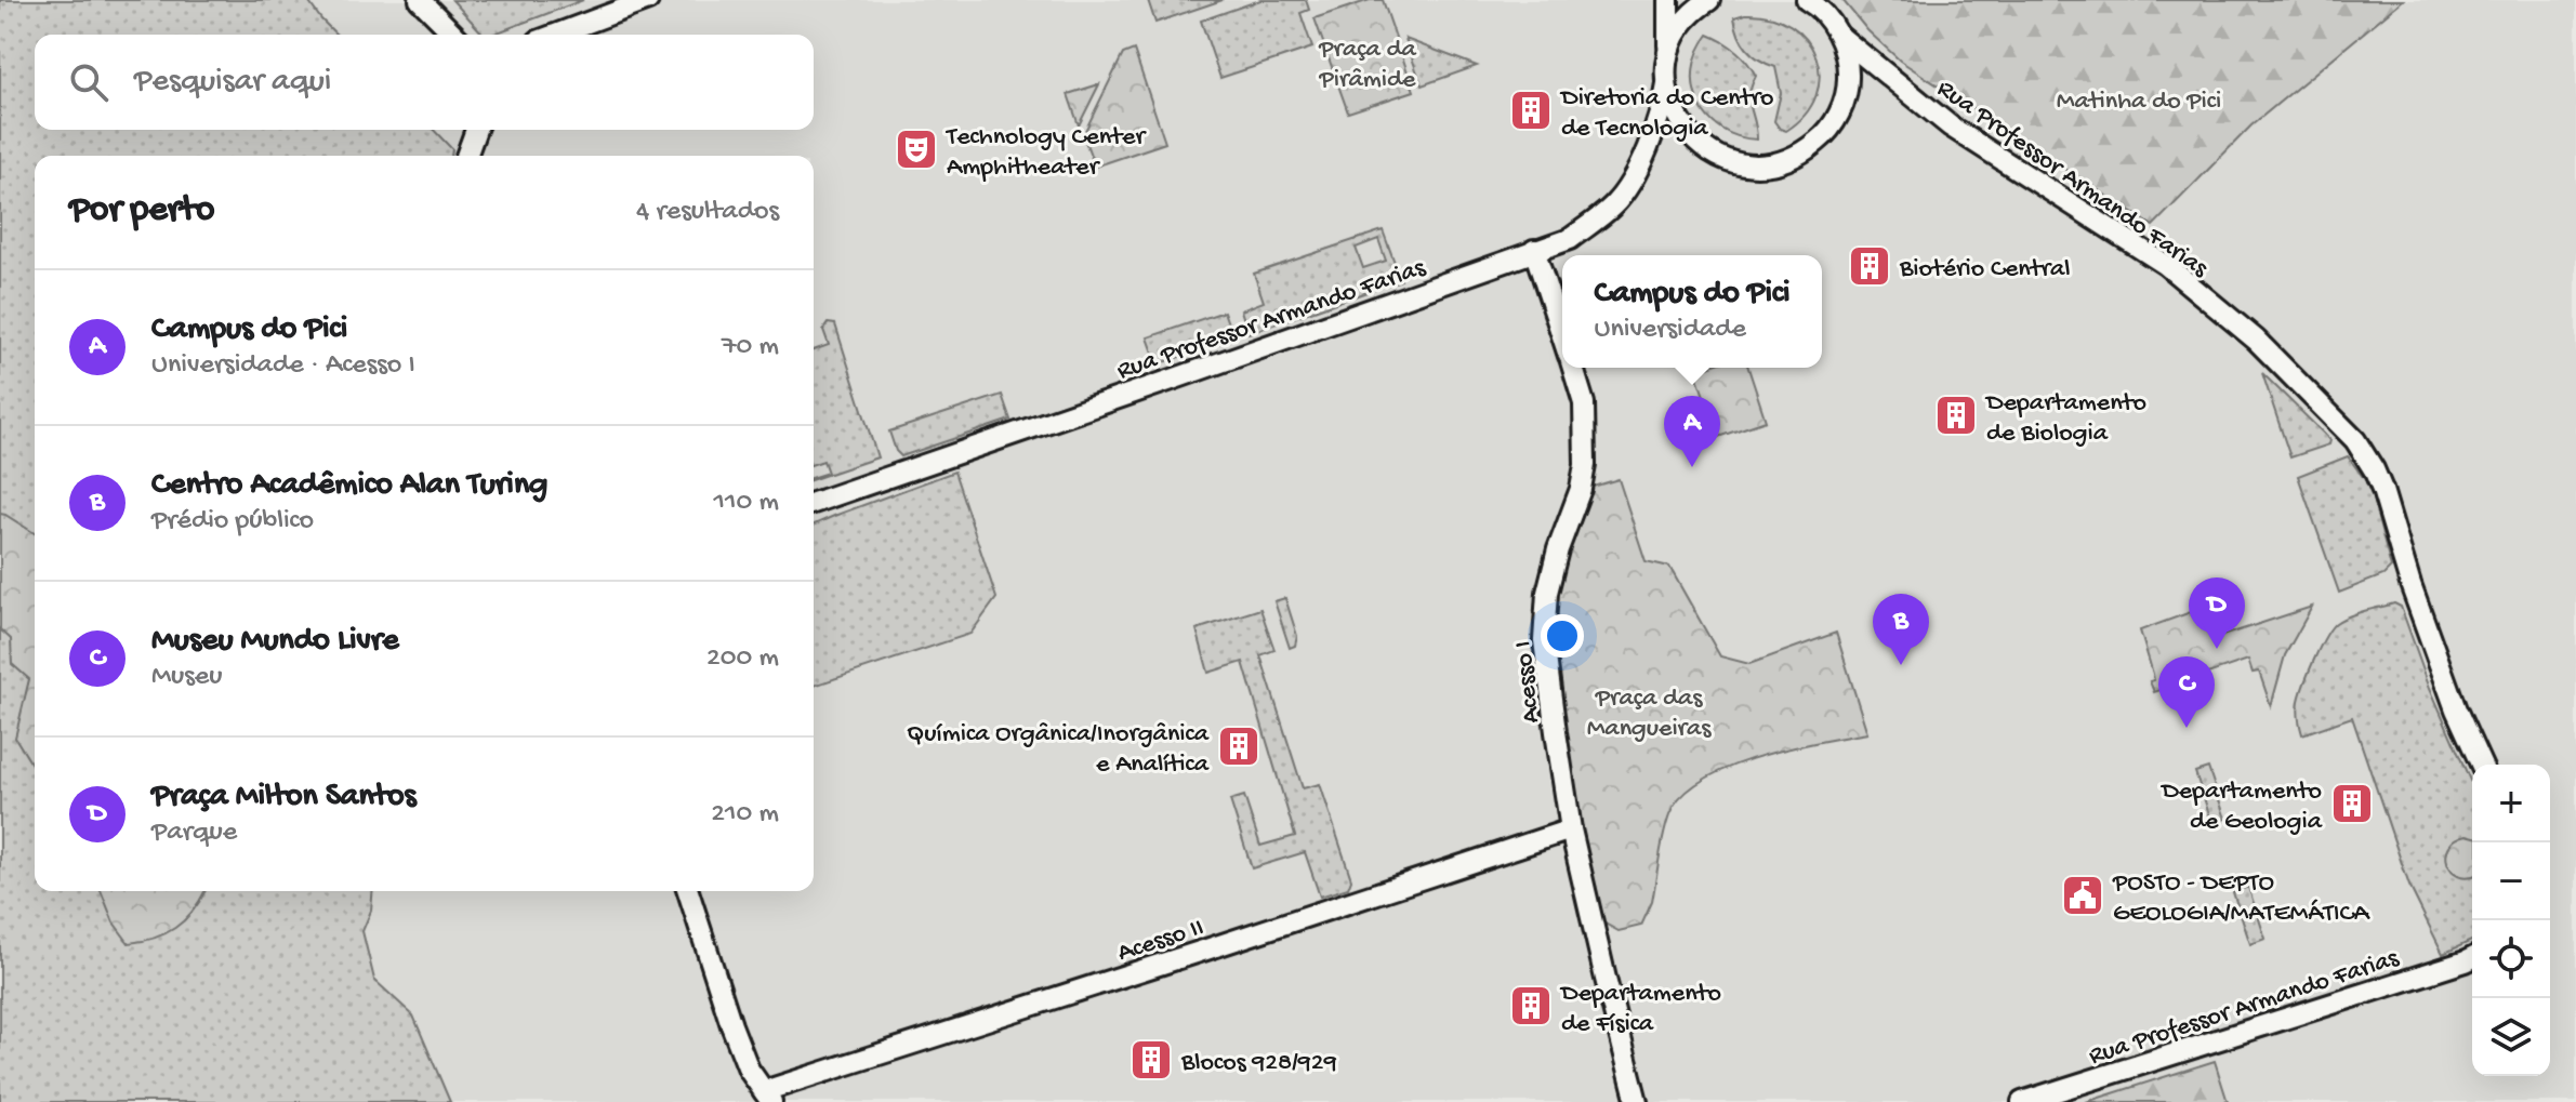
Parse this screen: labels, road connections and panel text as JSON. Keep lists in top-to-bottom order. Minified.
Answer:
{"streets":{"street":["Rua Professor Armando Farias","Acesso I","Acesso II"]},"crossings":[["Rua Professor Armando Farias","Acesso I"],["Acesso I","Acesso II"]],"parks":["Praça da Pirâmide","Matinha do Pici","Praça das Mangueiras"],"places":{"building":["Diretoria do Centro de Tecnologia","Biotério Central","Departamento de Biologia","Química Orgânica/Inorgânica e Analítica","Departamento de Geologia","Departamento de Física","Blocos 928/929"],"theatre":["Technology Center Amphitheater"],"public building":["POSTO - DEPTO GEOLOGIA/MATEMÁTICA"]},"page":{"search":"Pesquisar aqui","heading":["Por perto","4 resultados"],"popup":["Campus do Pici","Universidade"],"list":[{"mark":"A","name":"Campus do Pici","note":"Universidade · Acesso I","value":"70 m"},{"mark":"B","name":"Centro Acadêmico Alan Turing","note":"Prédio público","value":"110 m"},{"mark":"C","name":"Museu Mundo Livre","note":"Museu","value":"200 m"},{"mark":"D","name":"Praça Milton Santos","note":"Parque","value":"210 m"}],"pins":["A","D","B","C"],"map_buttons":["+","−"]}}
